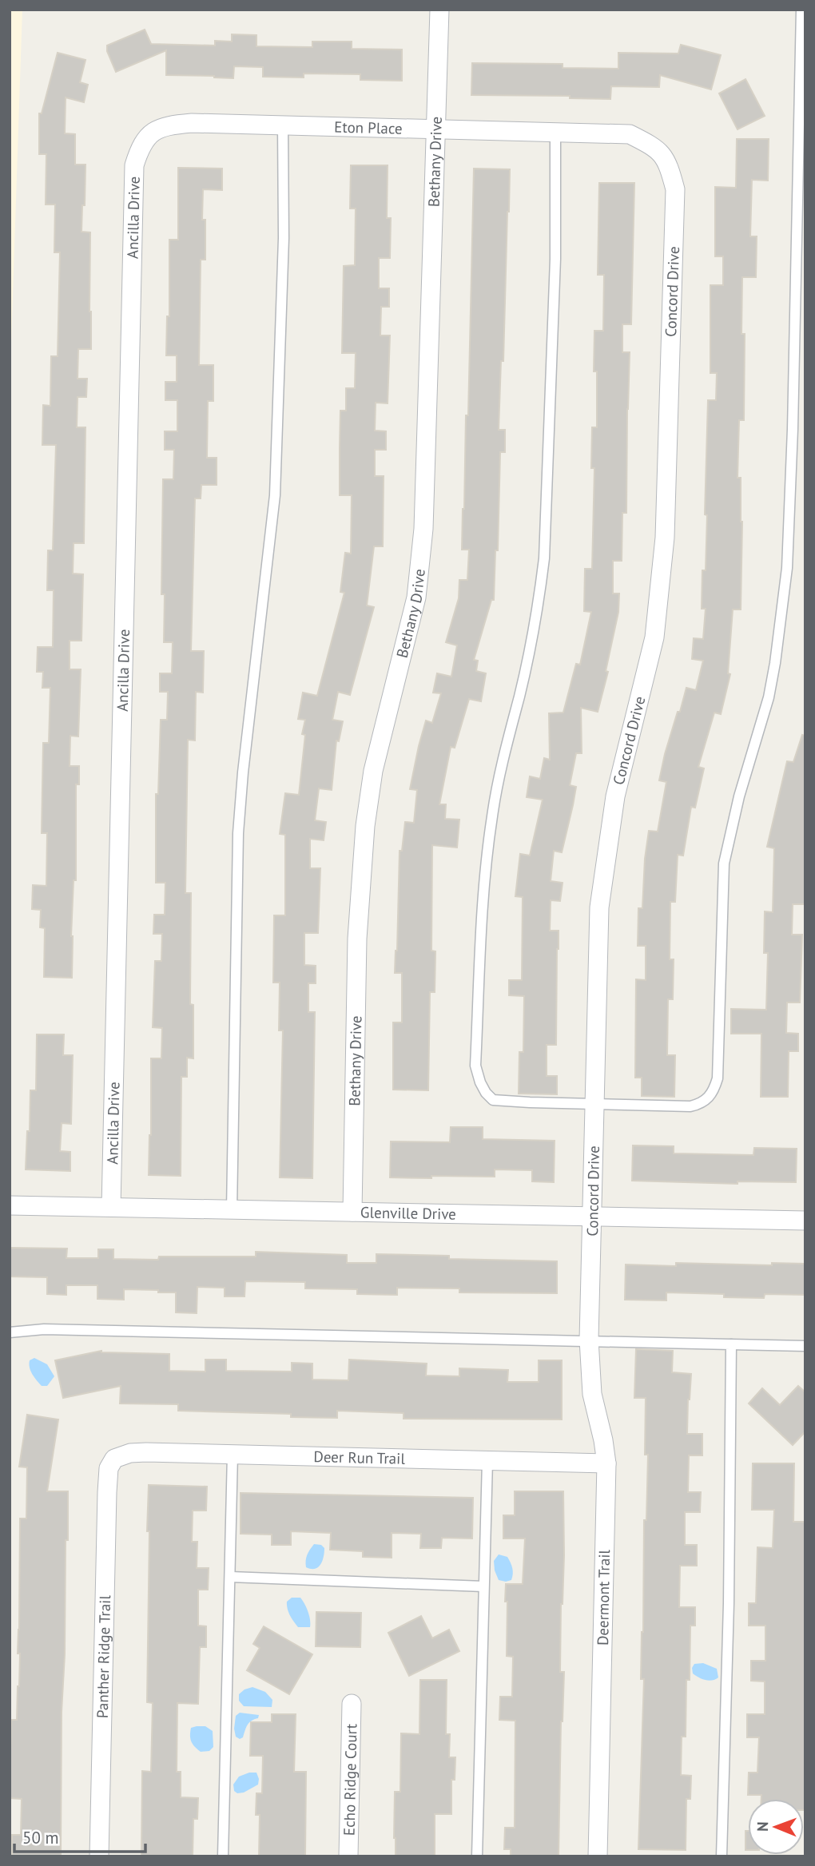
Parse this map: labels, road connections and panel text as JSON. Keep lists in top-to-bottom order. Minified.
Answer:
{"streets":{"street":["Eton Place","Bethany Drive","Ancilla Drive","Concord Drive","Glenville Drive","Deer Run Trail","Deermont Trail","Panther Ridge Trail","Echo Ridge Court"]},"crossings":[["Eton Place","Bethany Drive"],["Eton Place","Ancilla Drive"],["Eton Place","Concord Drive"],["Bethany Drive","Glenville Drive"],["Ancilla Drive","Glenville Drive"],["Concord Drive","Glenville Drive"],["Concord Drive","Deermont Trail"],["Deer Run Trail","Deermont Trail"],["Deer Run Trail","Panther Ridge Trail"]],"scale_bar":"50 m","north":"left"}
